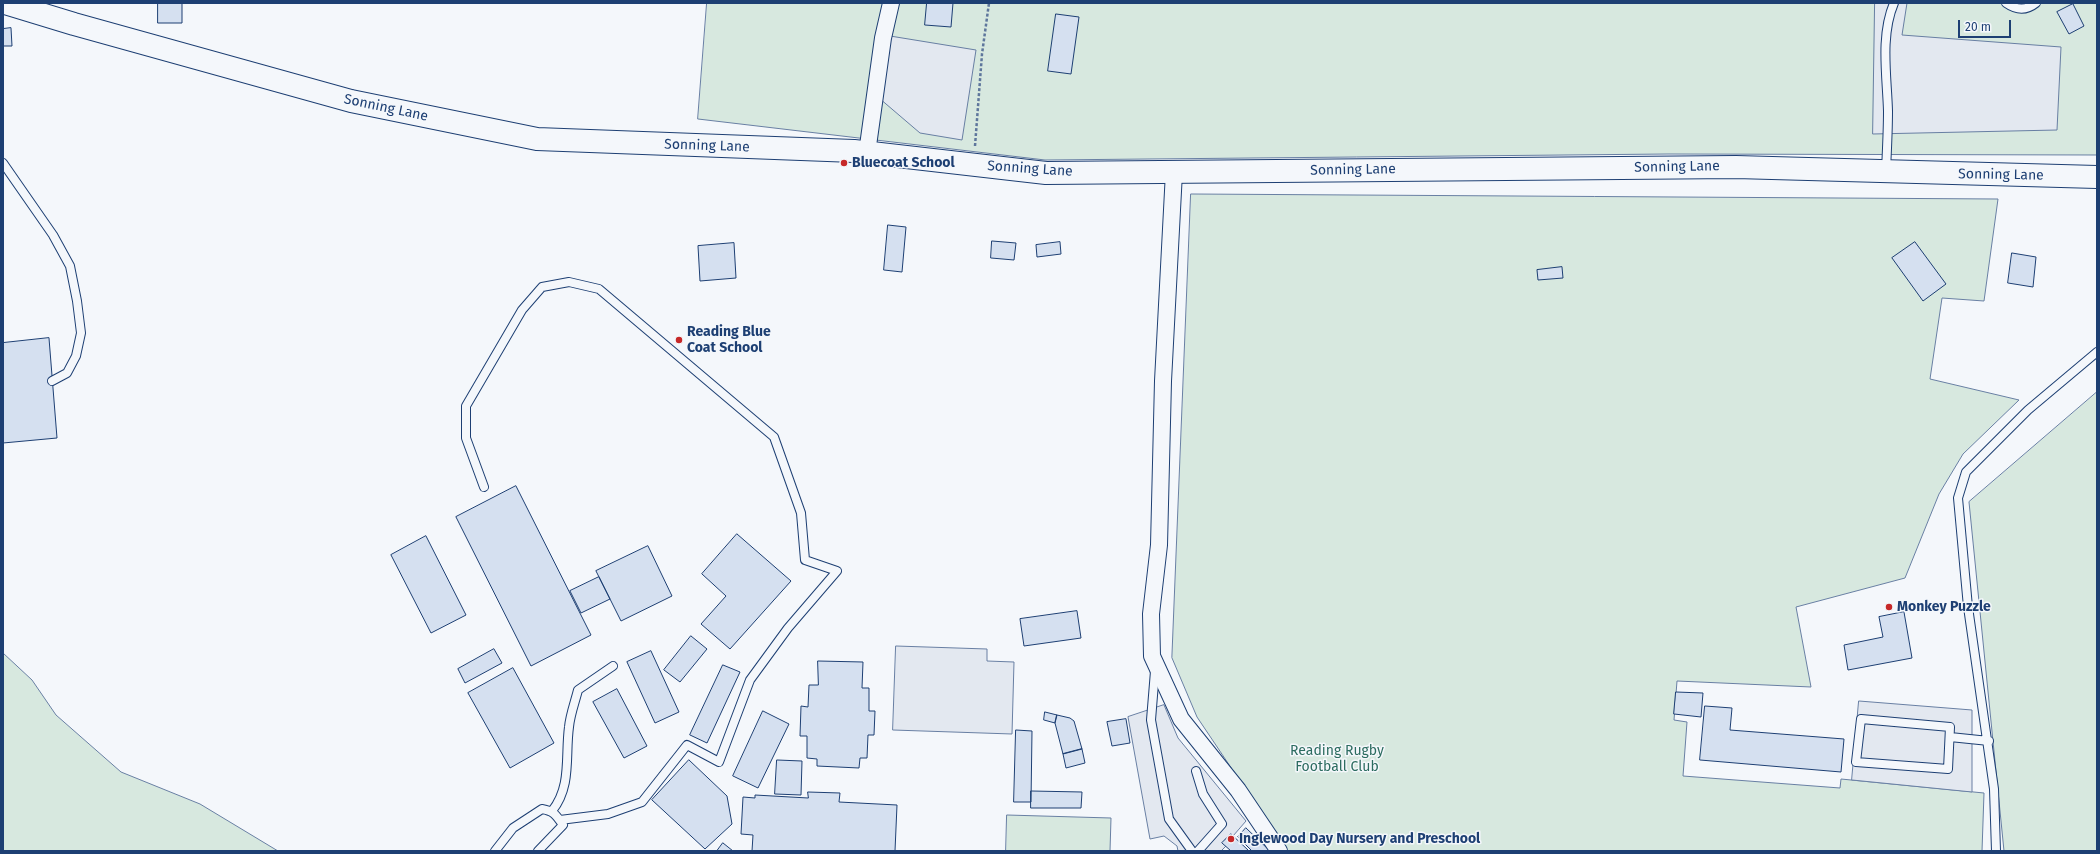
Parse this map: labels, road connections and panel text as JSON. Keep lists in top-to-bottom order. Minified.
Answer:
{"streets":{"main road":["Sonning Lane"]},"parks":["Reading Rugby Football Club"],"places":["Bluecoat School","Reading Blue Coat School","Monkey Puzzle","Inglewood Day Nursery and Preschool"],"scale_bar":"20 m"}
